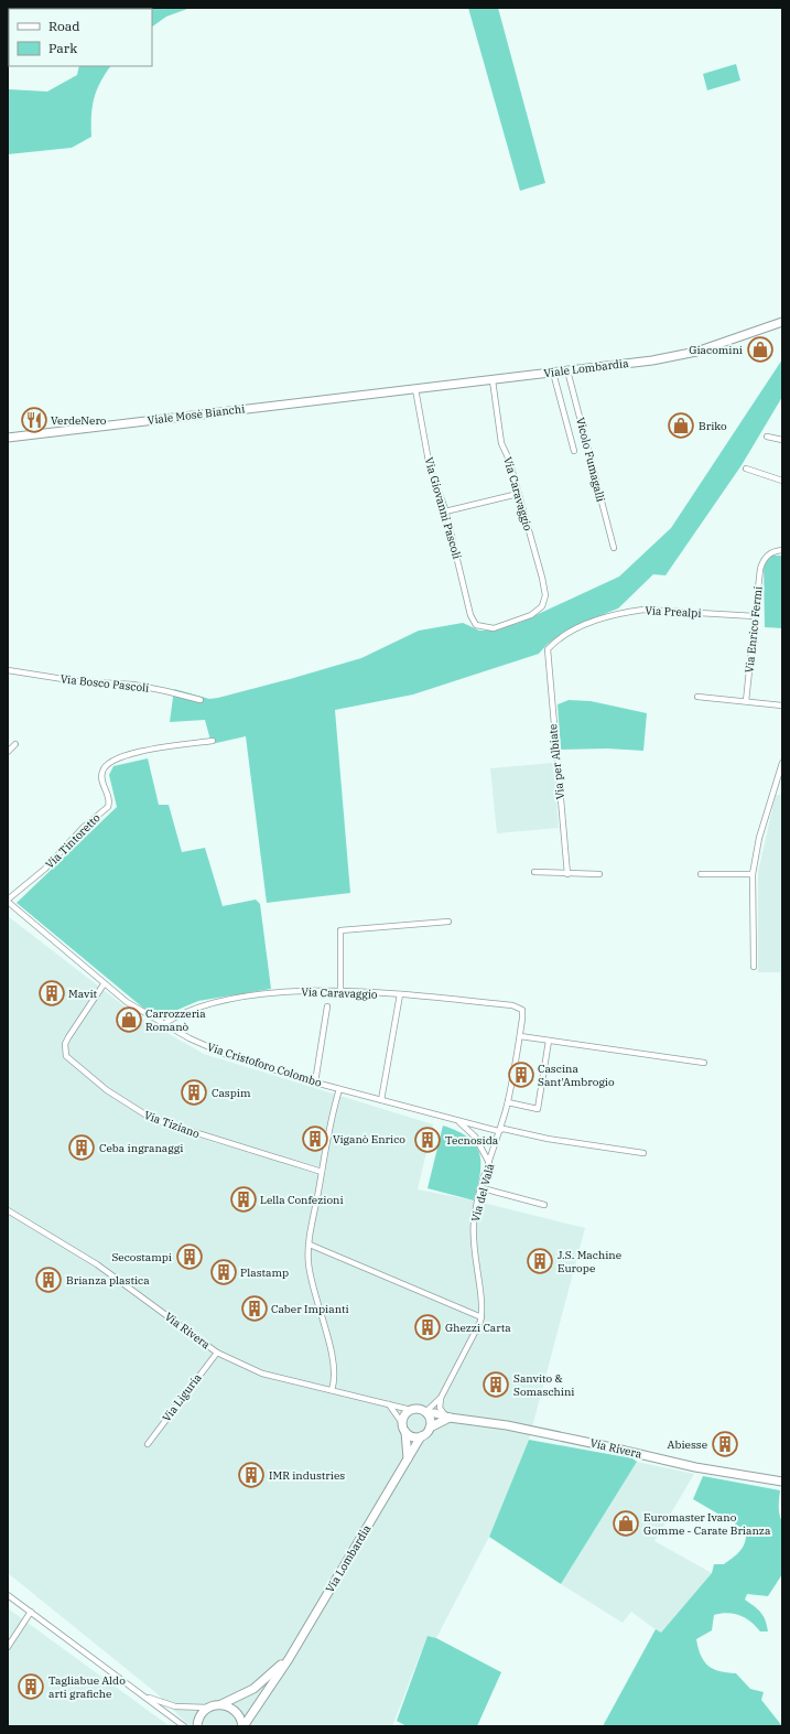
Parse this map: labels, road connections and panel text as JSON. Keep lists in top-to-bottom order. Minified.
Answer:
{"streets":{"street":["Viale Lombardia","Viale Mosè Bianchi","Vicolo Fumagalli","Via Caravaggio","Via Giovanni Pascoli","Via Prealpi","Via Enrico Fermi","Via Bosco Pascoli","Via per Albiate","Via Tintoretto","Via Cristoforo Colombo","Via Tiziano","Via del Valà","Via Rivera","Via Liguria","Via Lombardia"]},"crossings":[["Viale Lombardia","Viale Mosè Bianchi"],["Viale Lombardia","Vicolo Fumagalli"],["Viale Lombardia","Via Caravaggio"],["Viale Lombardia","Via Giovanni Pascoli"],["Via Caravaggio","Via Giovanni Pascoli"],["Via Caravaggio","Via Cristoforo Colombo"],["Via Caravaggio","Via del Valà"],["Via Prealpi","Via Enrico Fermi"],["Via Prealpi","Via per Albiate"],["Via Tintoretto","Via Cristoforo Colombo"],["Via Cristoforo Colombo","Via Tiziano"],["Via Cristoforo Colombo","Via del Valà"],["Via del Valà","Via Rivera"],["Via del Valà","Via Lombardia"],["Via Rivera","Via Liguria"],["Via Rivera","Via Lombardia"]],"places":{"shop":["Giacomini","Briko","Carrozzeria Romanò","Euromaster Ivano Gomme - Carate Brianza"],"restaurant":["VerdeNero"],"building":["Mavit","Cascina Sant'Ambrogio","Caspim","Viganò Enrico","Tecnosida","Ceba ingranaggi","Lella Confezioni","Secostampi","J.S. Machine Europe","Plastamp","Brianza plastica","Caber Impianti","Ghezzi Carta","Sanvito & Somaschini","Abiesse","IMR industries","Tagliabue Aldo arti grafiche"]},"legend":["Road","Park"]}
